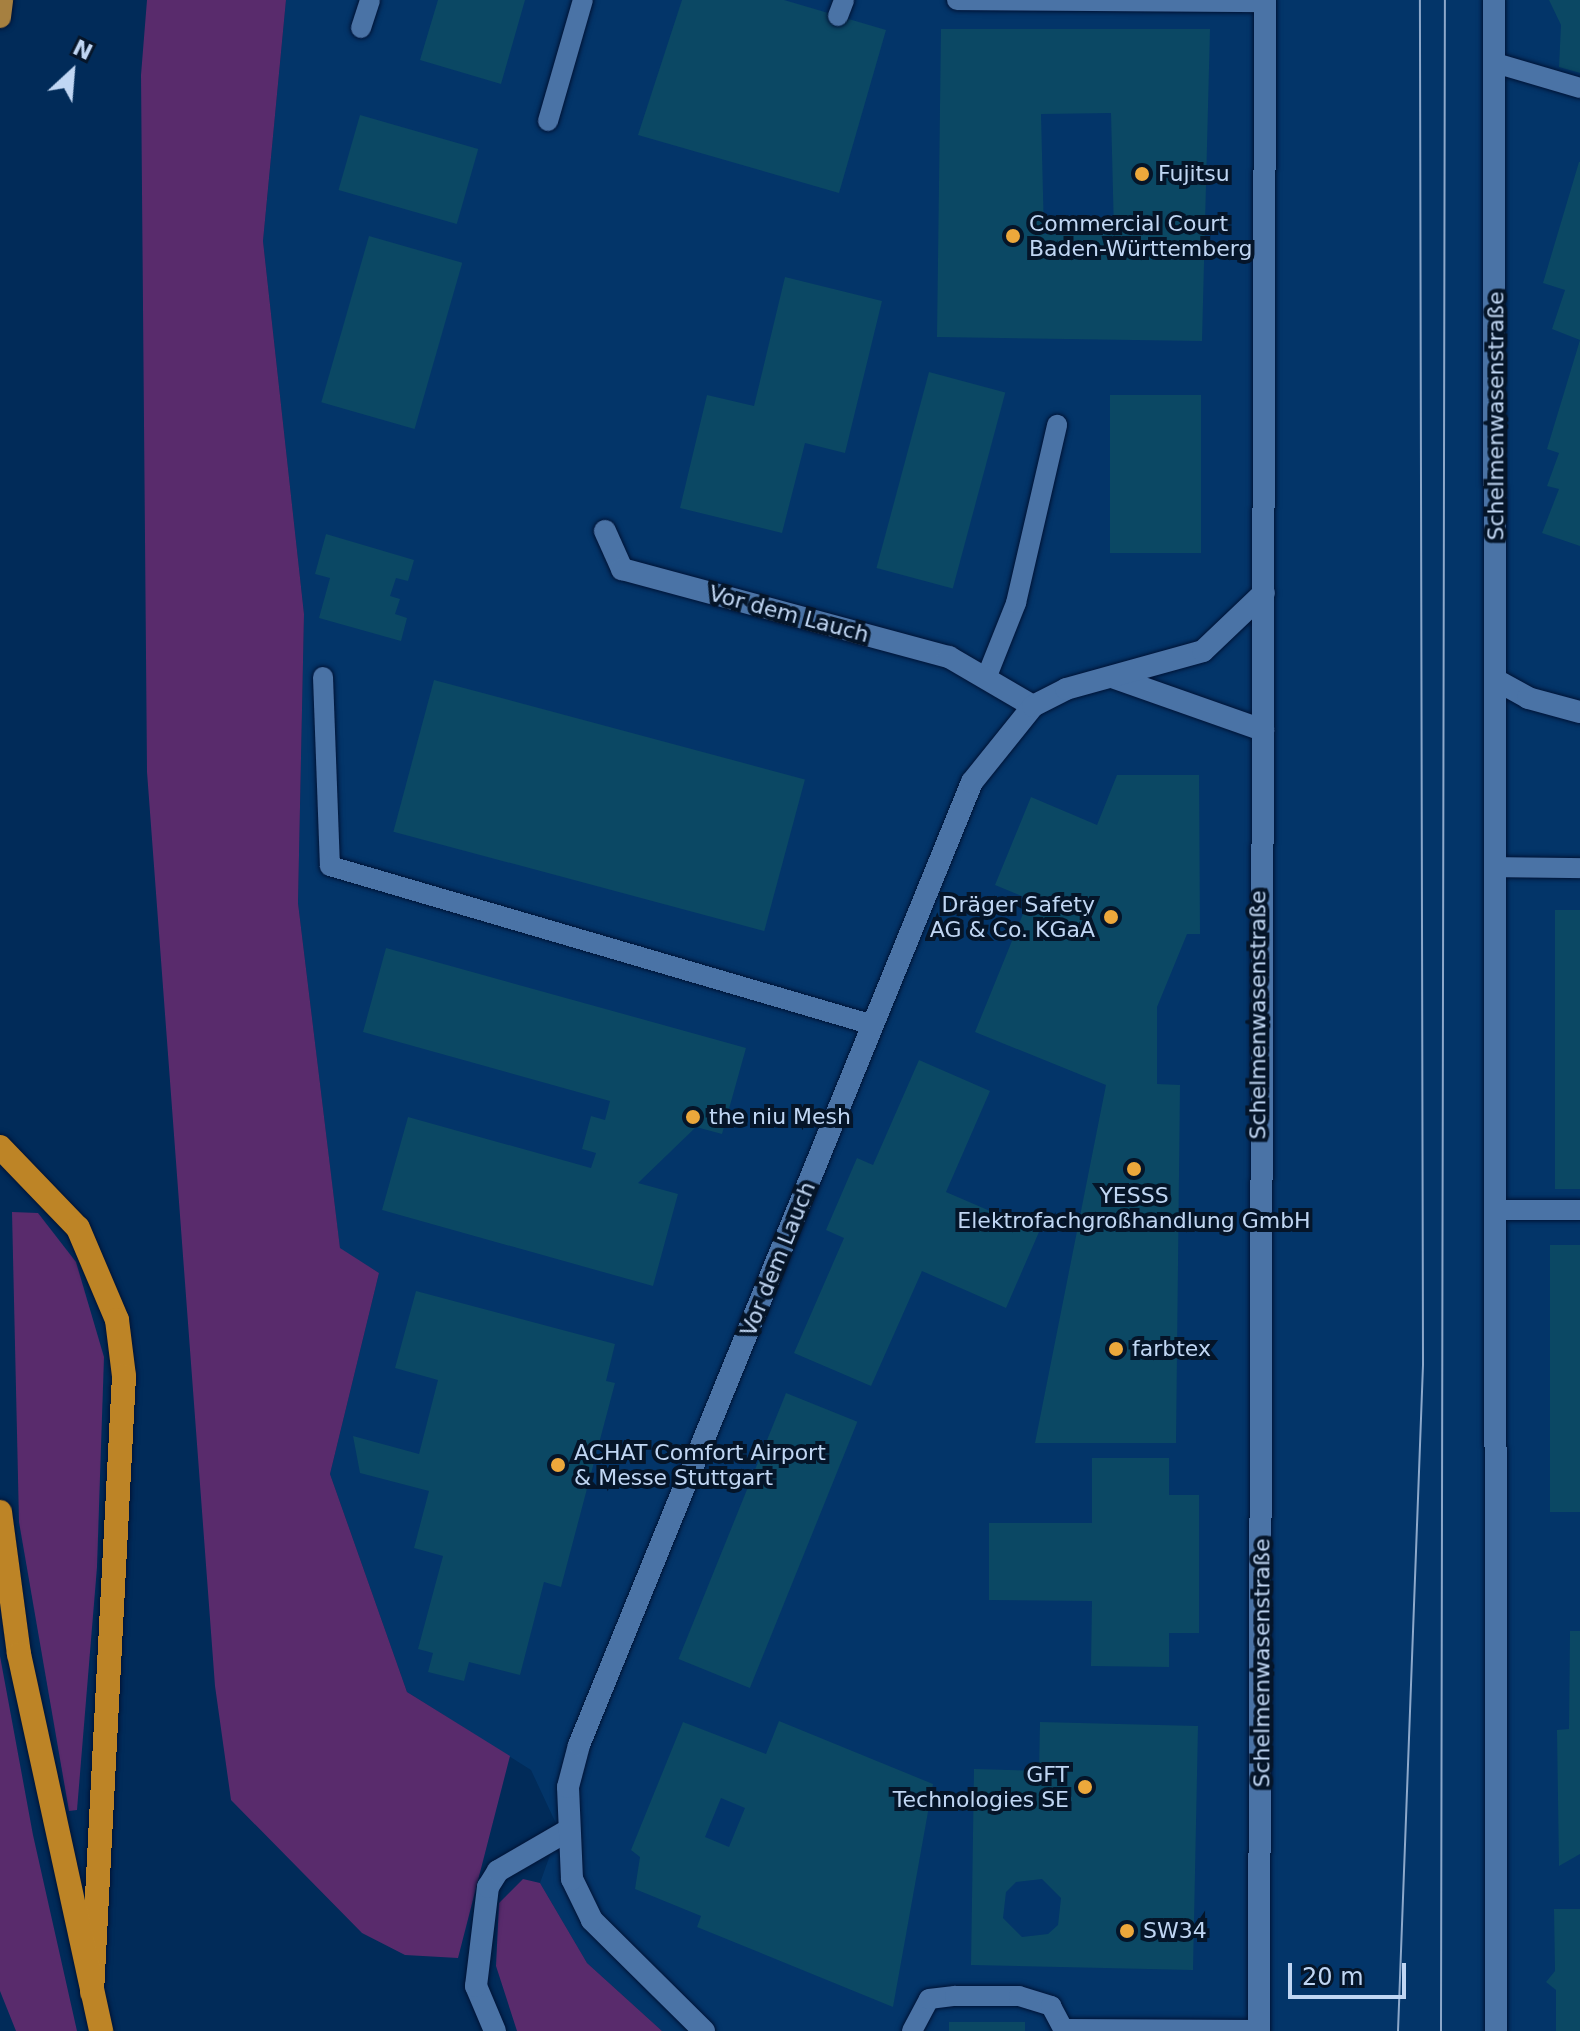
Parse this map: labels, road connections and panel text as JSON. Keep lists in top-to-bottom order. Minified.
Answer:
{"streets":{"street":["Schelmenwasenstraße","Vor dem Lauch"]},"places":["Fujitsu","Commercial Court Baden-Württemberg","Dräger Safety AG & Co. KGaA","the niu Mesh","YESSS Elektrofachgroßhandlung GmbH","farbtex","ACHAT Comfort Airport & Messe Stuttgart","GFT Technologies SE","SW34"],"scale_bar":"20 m","north":"top right"}
